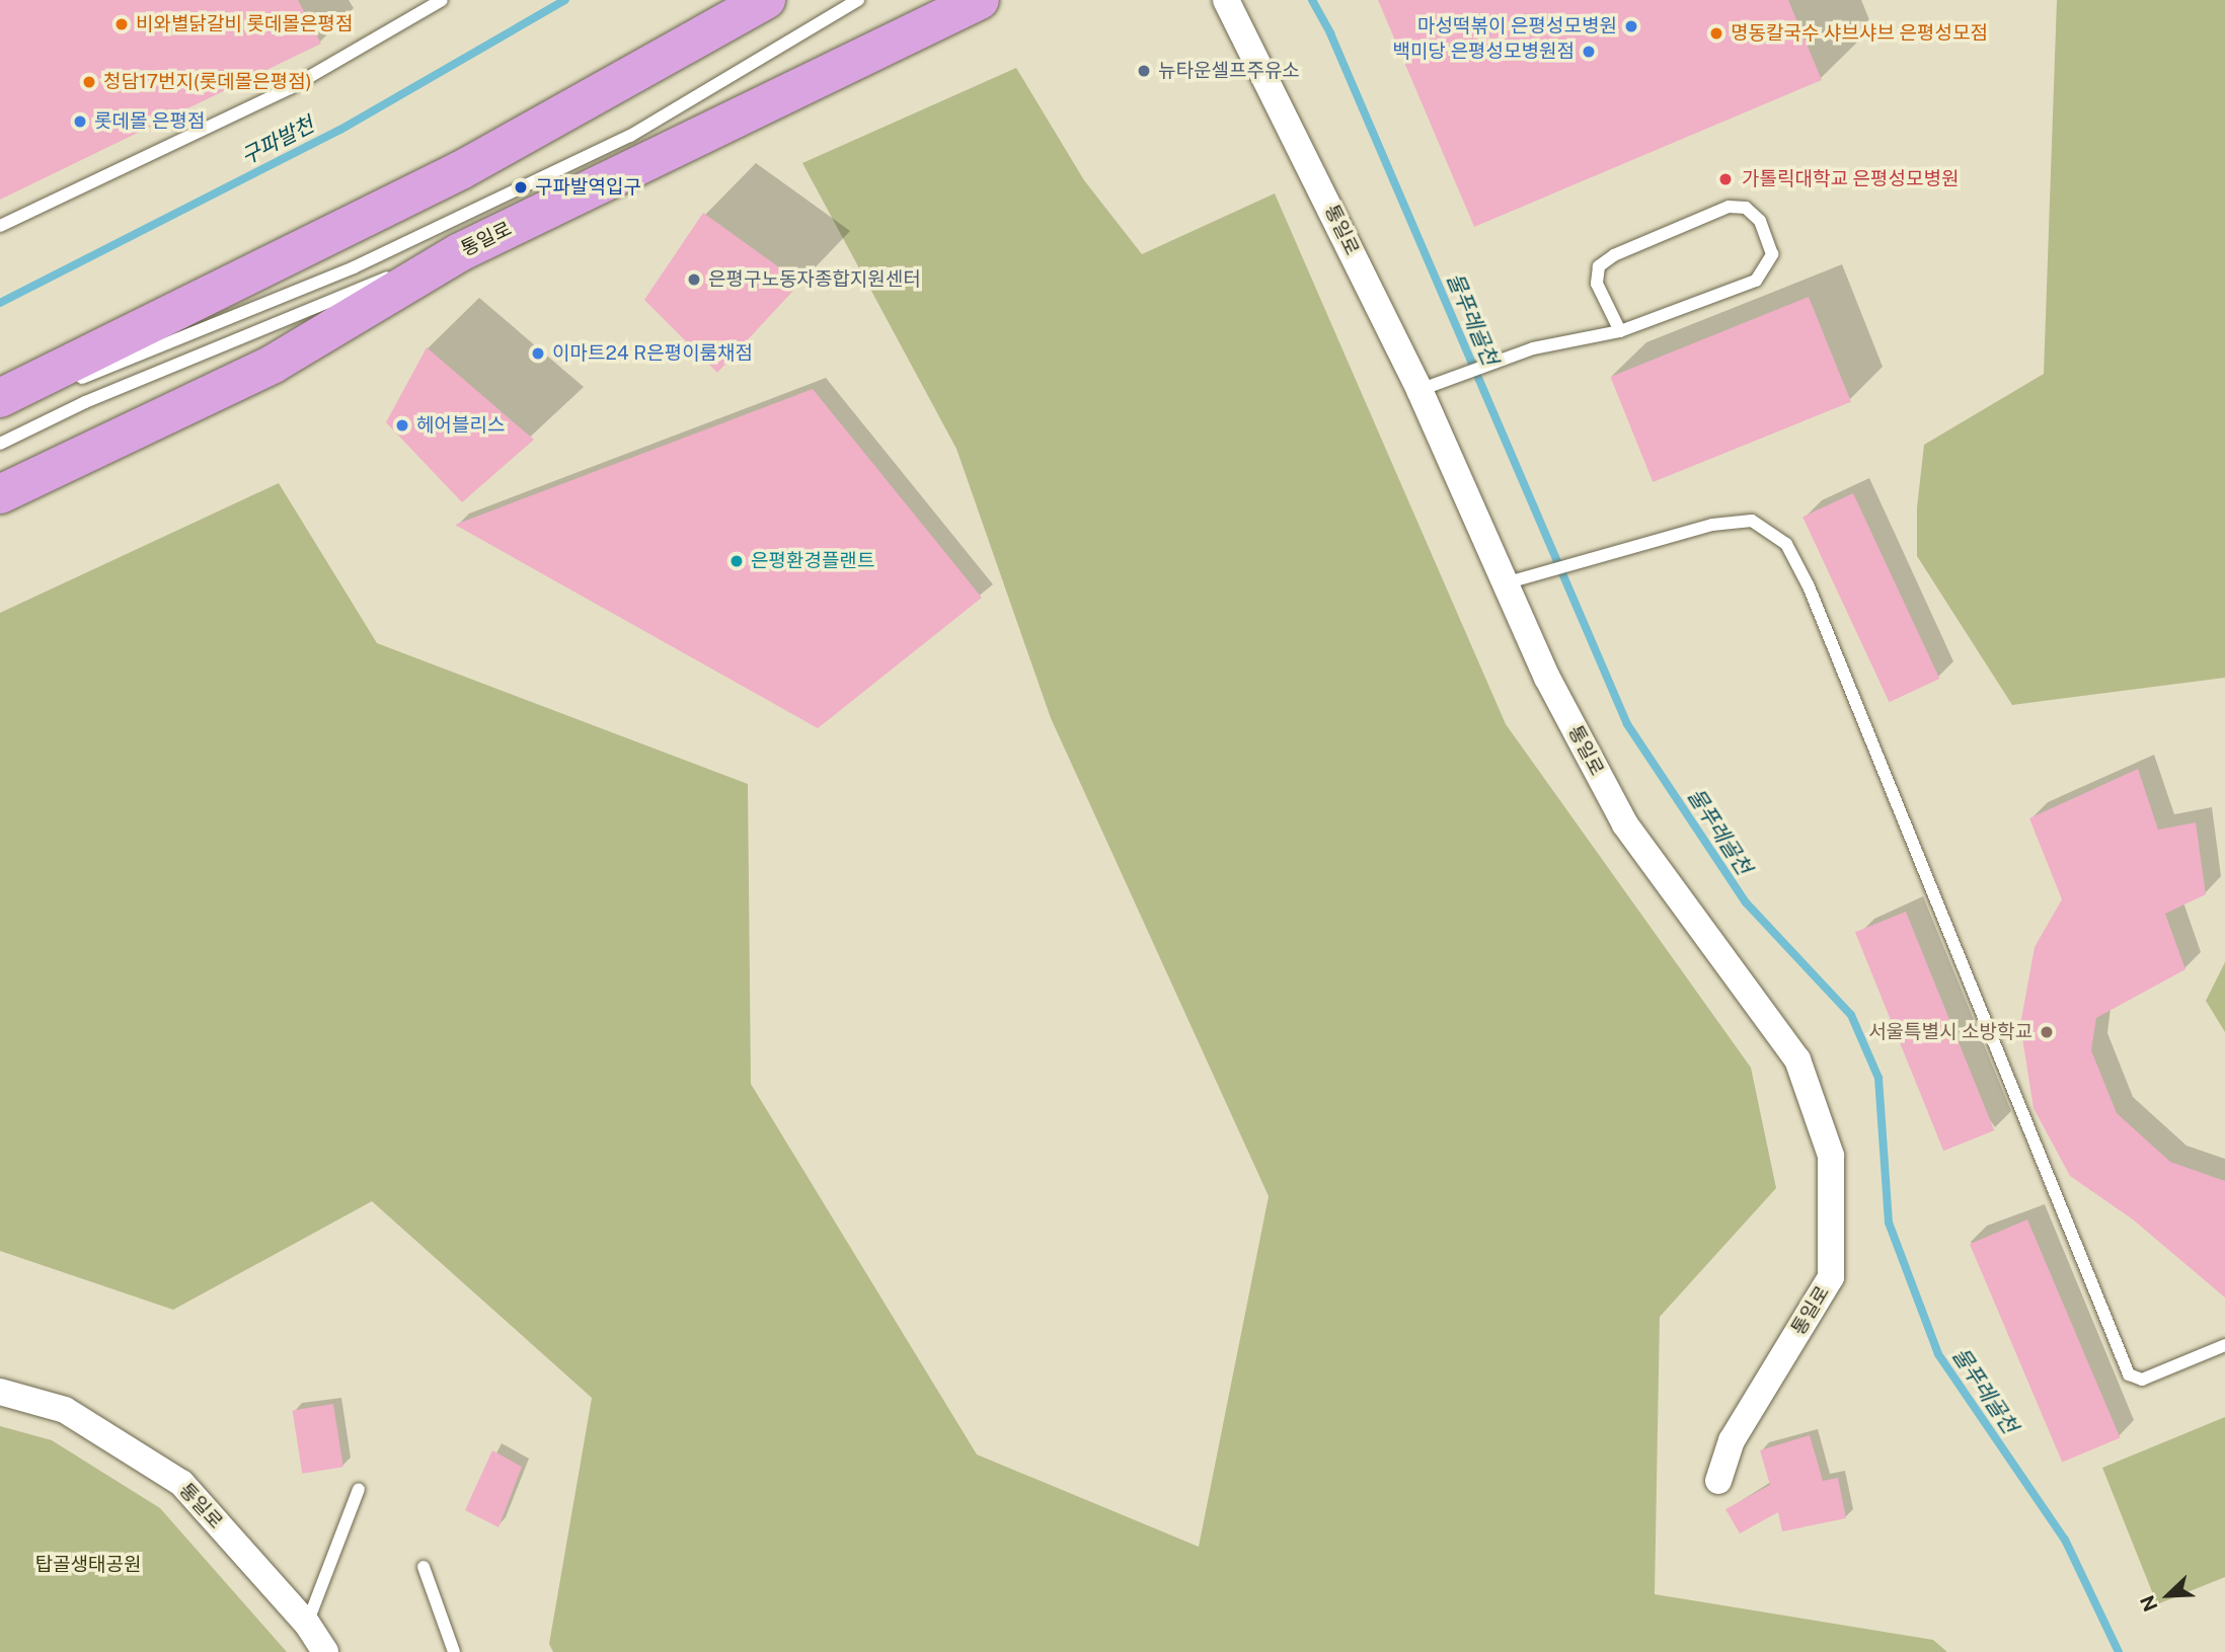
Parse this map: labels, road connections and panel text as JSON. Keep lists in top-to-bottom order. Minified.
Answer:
{"streets":{"main road":["통일로"]},"water":["구파발천","물푸레골천"],"parks":["탑골생태공원"],"places":["비와별닭갈비 롯데몰은평점","마성떡볶이 은평성모병원","명동칼국수 샤브샤브 은평성모점","백미당 은평성모병원점","뉴타운셀프주유소","청담17번지(롯데몰은평점)","롯데몰 은평점","가톨릭대학교 은평성모병원","구파발역입구","은평구노동자종합지원센터","이마트24 R은평이룸채점","헤어블리스","은평환경플랜트","서울특별시 소방학교"],"north":"bottom left"}
